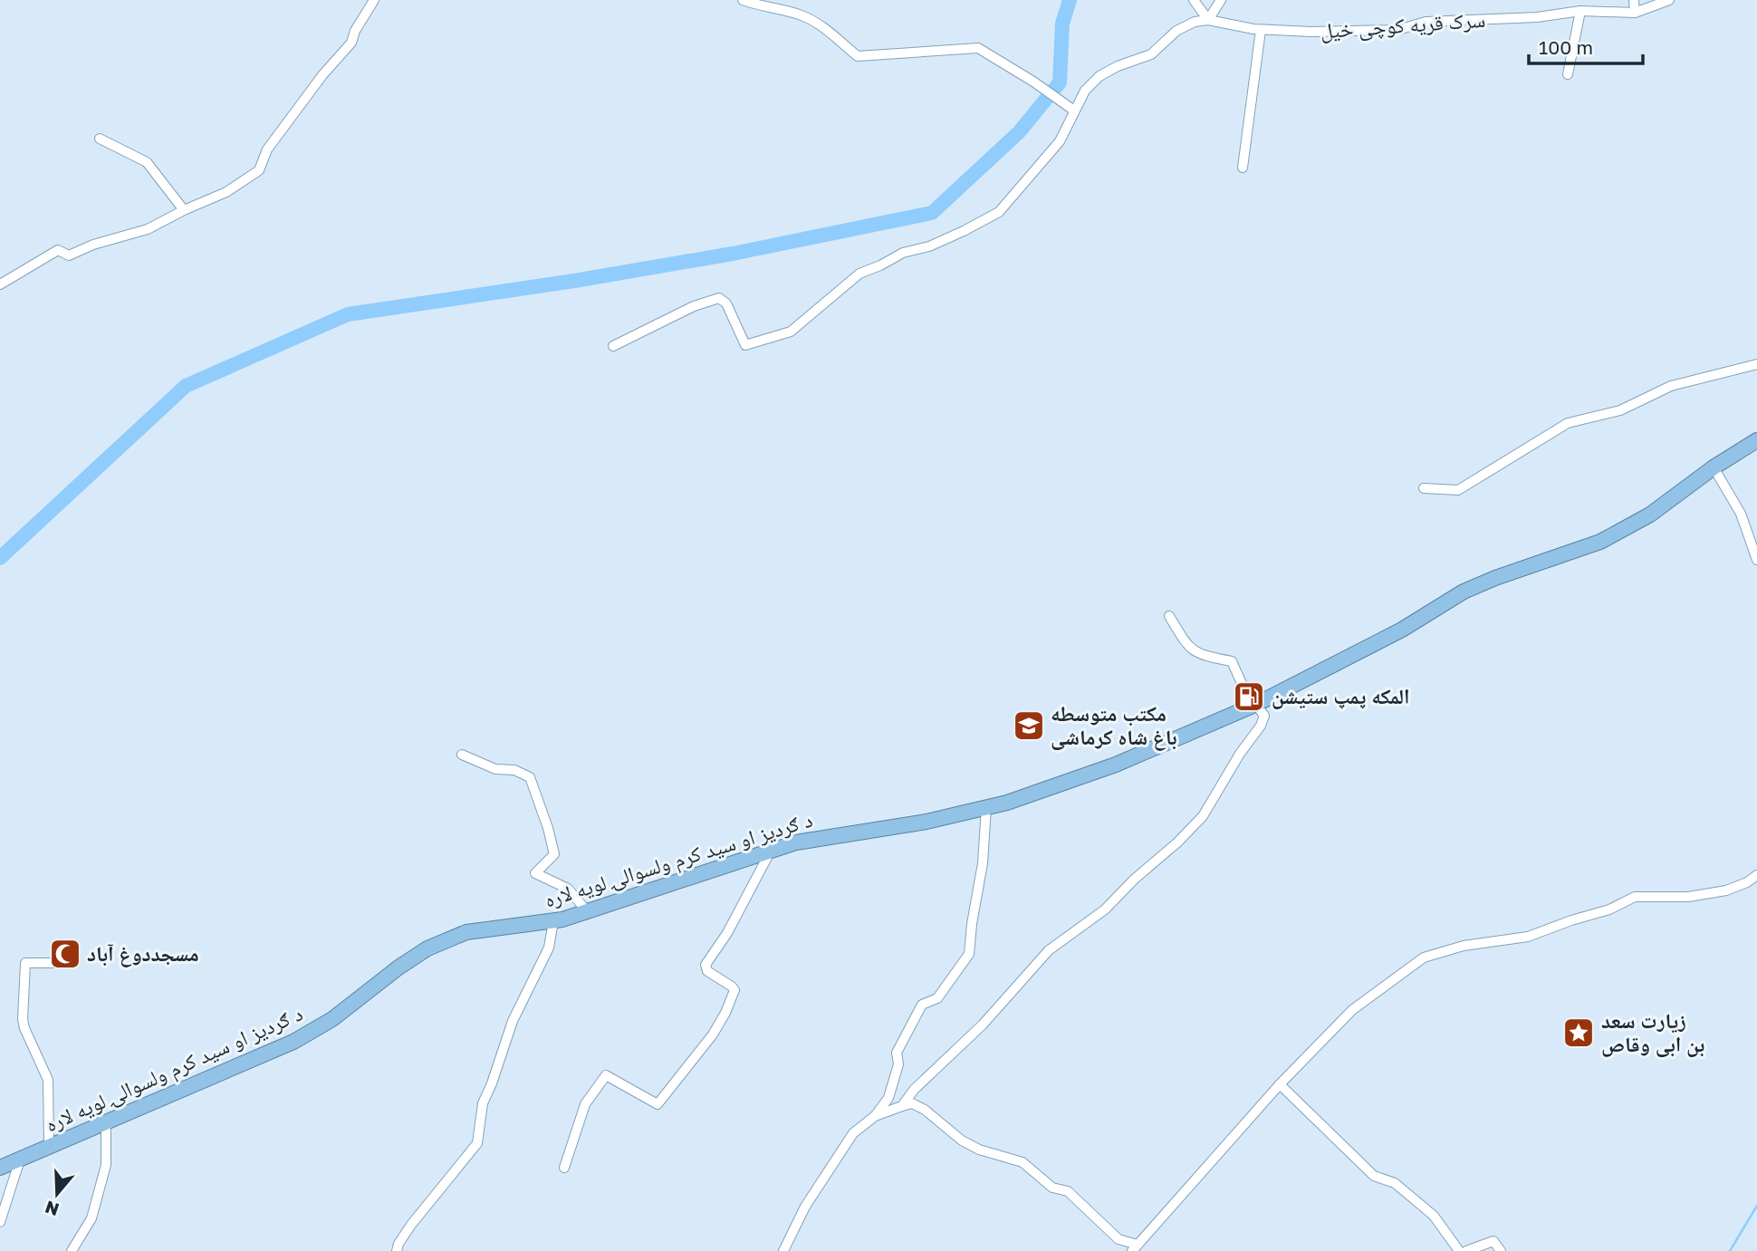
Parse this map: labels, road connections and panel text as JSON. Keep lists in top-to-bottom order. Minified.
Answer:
{"streets":{"highway":["د ګردیز او سید کرم ولسوالۍ لویه لاره"],"street":["سرک قریه کوچی خیل"]},"places":{"fuel station":["المکه پمپ ستیشن"],"school or university":["مکتب متوسطه باغ شاه کرماشی"],"mosque":["مسجددوغ آباد"],"place":["زیارت سعد بن ابی وقاص"]},"scale_bar":"100 m","north":"bottom"}
